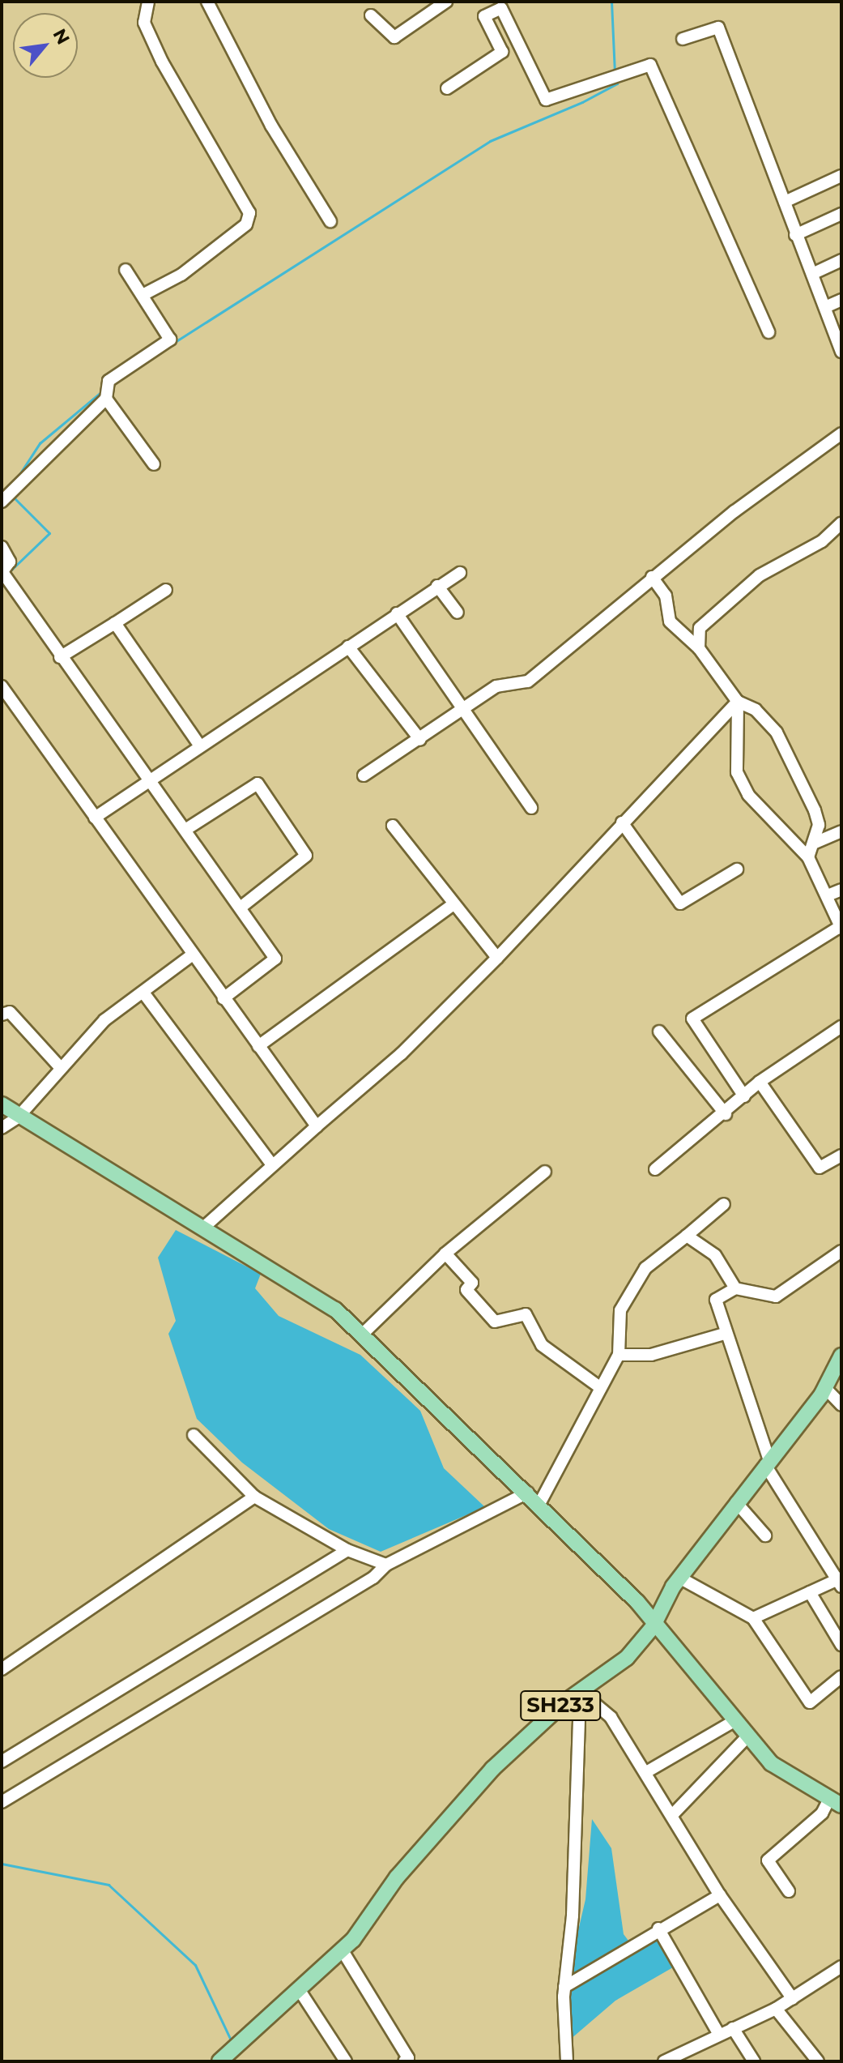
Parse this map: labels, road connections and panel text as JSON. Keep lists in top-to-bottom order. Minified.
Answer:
{"streets":{"main road":["SH233"]},"north":"top right"}
